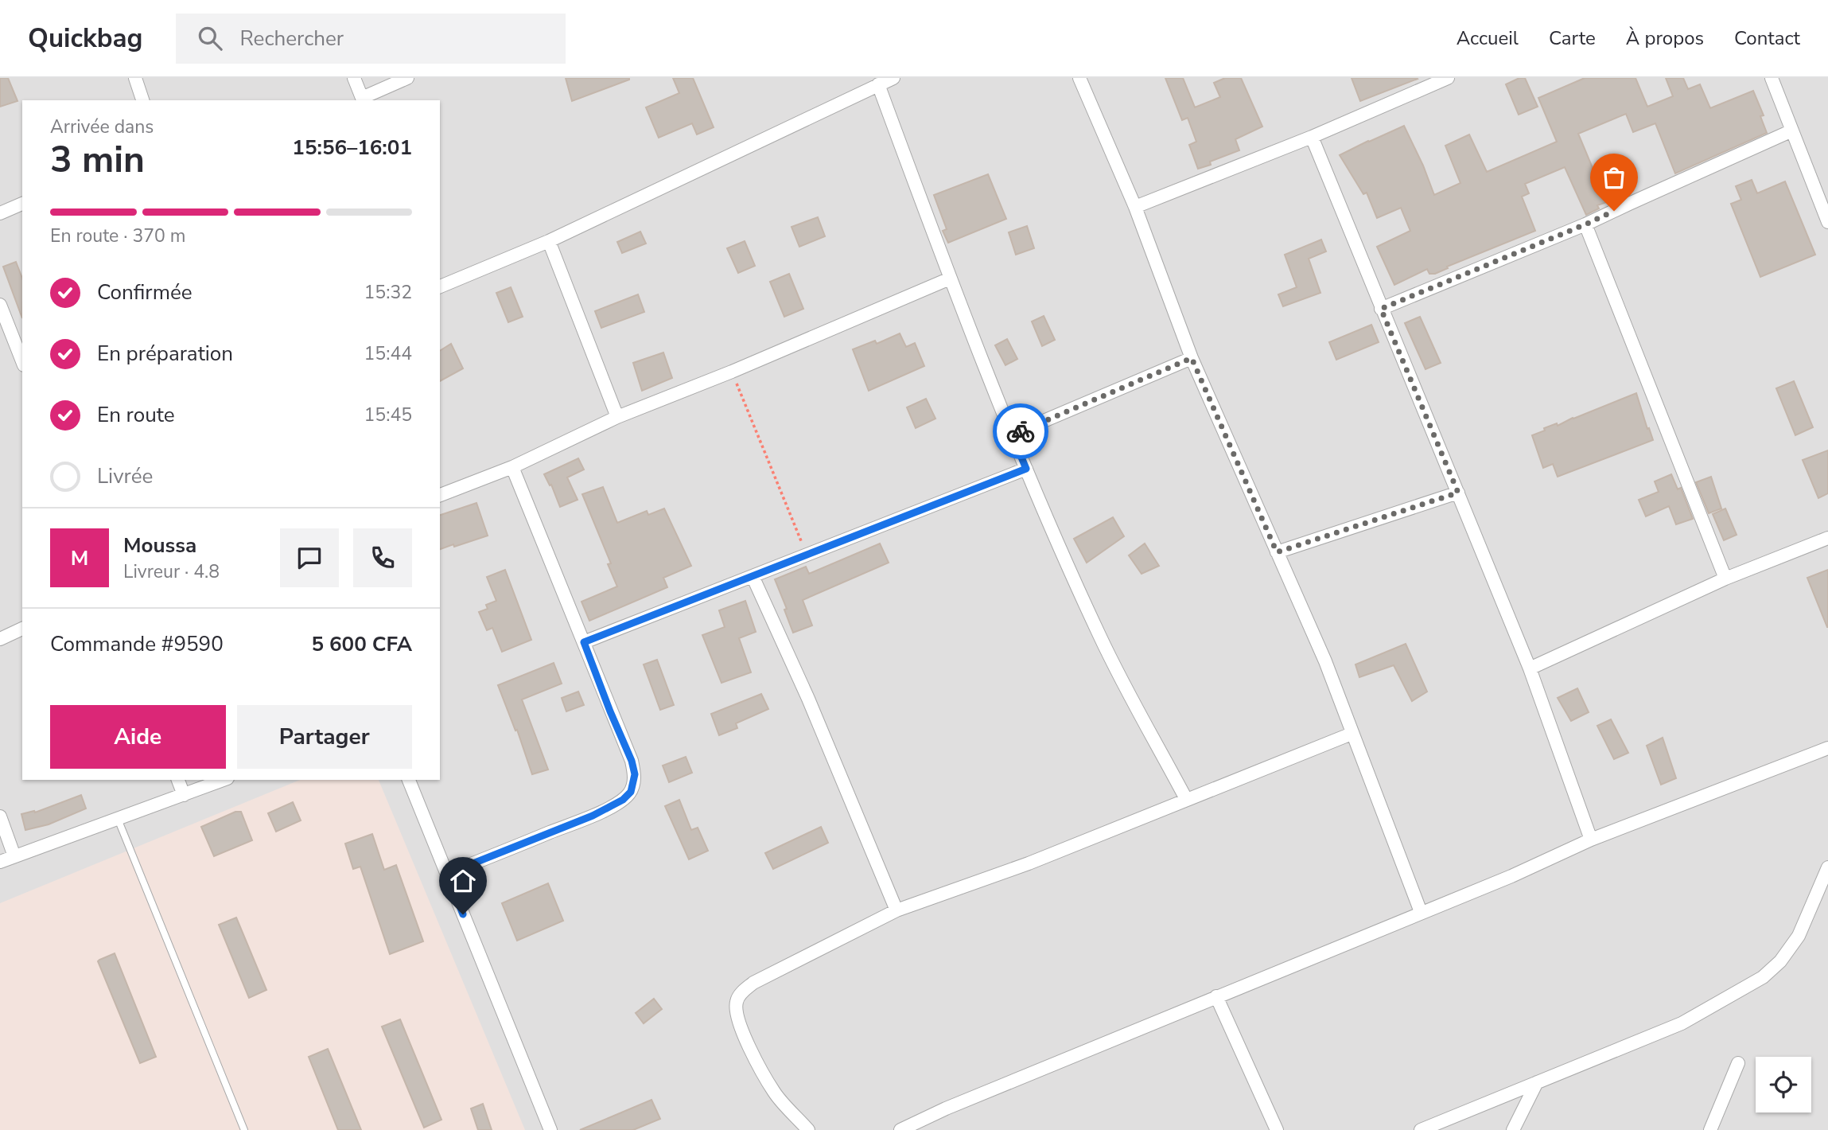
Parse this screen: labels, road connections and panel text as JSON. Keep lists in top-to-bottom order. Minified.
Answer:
{"page":{"header":"Quickbag","search":"Rechercher","nav":["Accueil","Carte","À propos","Contact"],"heading":["3 min","Arrivée dans","15:56–16:01"],"panel":["Moussa","Livreur · 4.8","Commande #9590","5 600 CFA"],"bar":"En route · 370 m","list":[["Confirmée","15:32"],["En préparation","15:44"],["En route","15:45"],"Livrée"],"round":"M","buttons":["Aide","Partager"]}}
